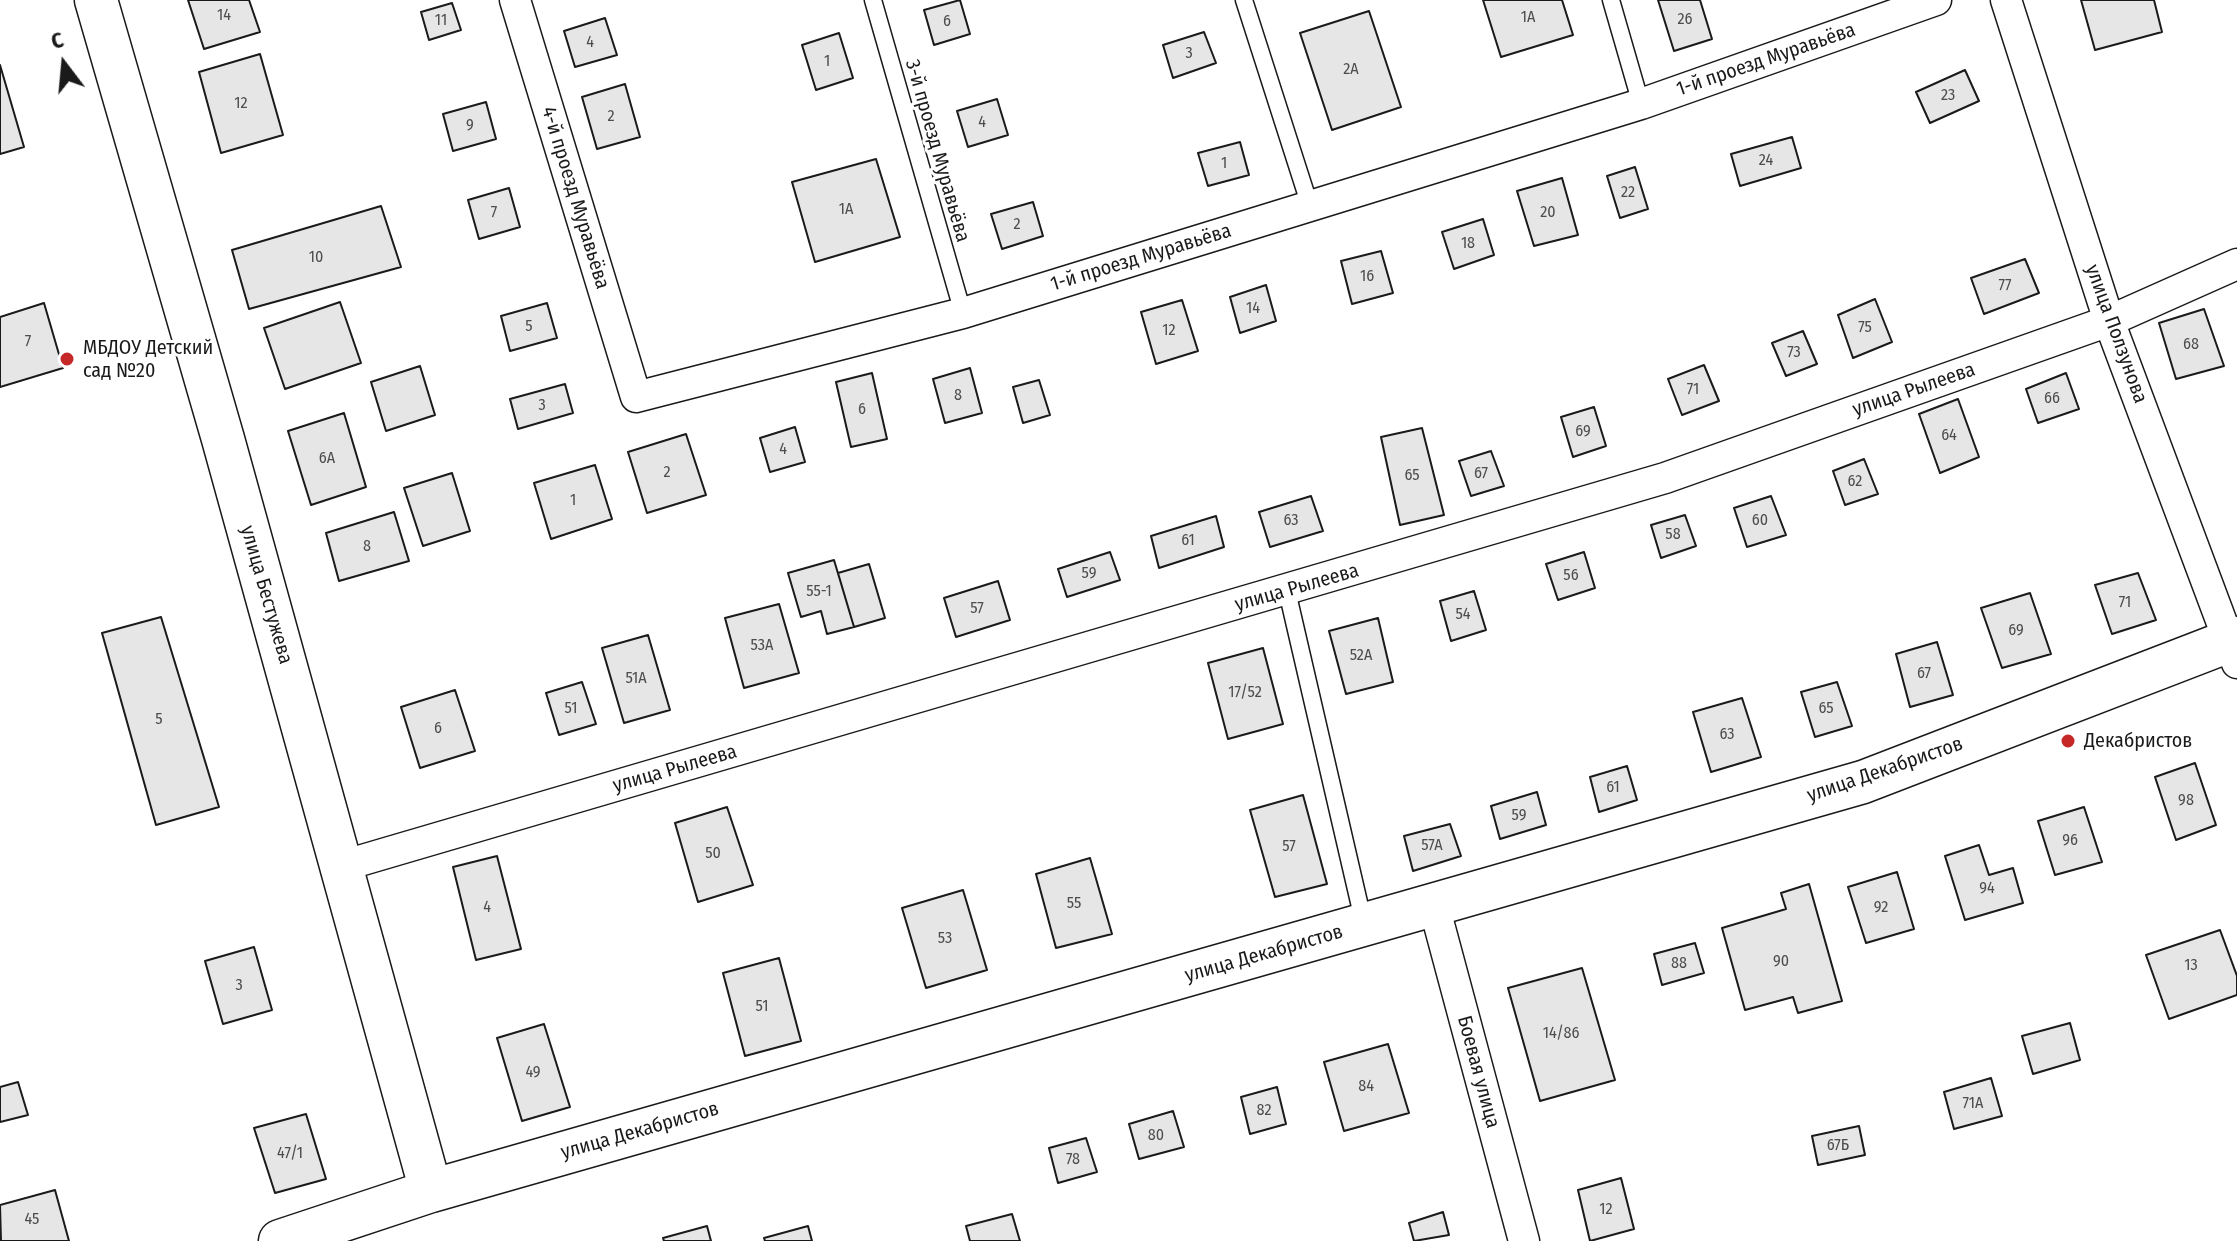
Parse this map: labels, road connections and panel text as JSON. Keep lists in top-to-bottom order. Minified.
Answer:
{"streets":{"street":["1-й проезд Муравьёва","4-й проезд Муравьёва","улица Ползунова","улица Рылеева","улица Бестужева","улица Декабристов","Боевая улица"],"lane":["3-й проезд Муравьёва"]},"crossings":[["1-й проезд Муравьёва","3-й проезд Муравьёва"],["1-й проезд Муравьёва","4-й проезд Муравьёва"],["улица Ползунова","улица Рылеева"],["улица Ползунова","улица Декабристов"],["улица Рылеева","улица Бестужева"],["улица Бестужева","улица Декабристов"],["улица Декабристов","Боевая улица"]],"places":["МБДОУ Детский сад №20","Декабристов"],"house_numbers":["14","1А","26","11","6","4","3","1","2А","23","12","2","4","9","24","1","22","1А","7","20","2","18","10","16","77","14","5","75","12","7","68","73","71","8","66","3","6","69","64","4","6А","2","67","65","62","1","63","60","58","61","8","59","56","55-1","71","57","54","69","53А","52А","67","51А","17/52","51","65","5","6","63","61","98","59","96","57А","57","50","94","55","4","92","53","90","88","13","3","51","14/86","49","84","71А","82","80","67Б","47/1","78","12","45"],"north":"top"}
